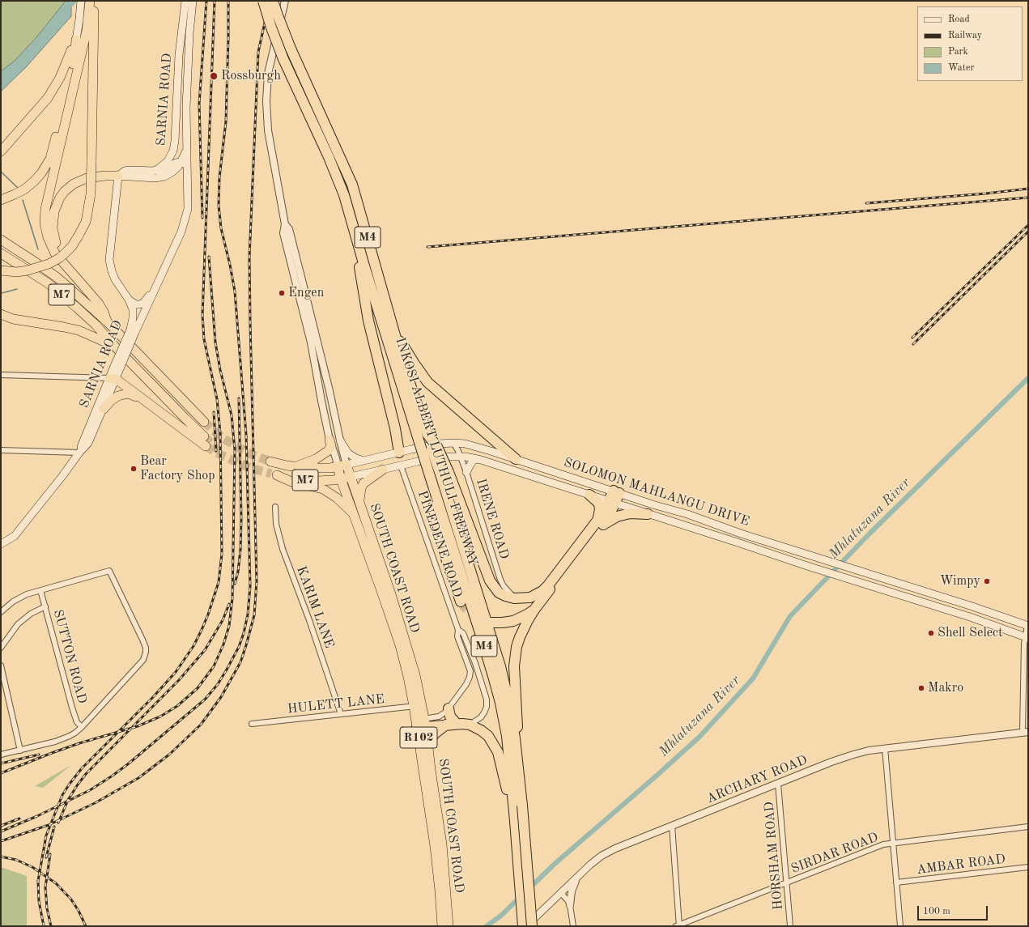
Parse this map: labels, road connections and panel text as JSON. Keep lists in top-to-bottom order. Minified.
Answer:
{"streets":{"highway":["M4","M7","INKOSI ALBERT LUTHULI FREEWAY","SOLOMON MAHLANGU DRIVE","SOUTH COAST ROAD","R102"],"main road":["SARNIA ROAD"],"street":["IRENE ROAD","PINEDENE ROAD","KARIM LANE","SUTTON ROAD","HULETT LANE","ARCHARY ROAD","SIRDAR ROAD","HORSHAM ROAD","AMBAR ROAD"]},"crossings":[["SOLOMON MAHLANGU DRIVE","IRENE ROAD"],["SOLOMON MAHLANGU DRIVE","PINEDENE ROAD"],["SOLOMON MAHLANGU DRIVE","SOUTH COAST ROAD"],["SOUTH COAST ROAD","HULETT LANE"],["KARIM LANE","HULETT LANE"],["ARCHARY ROAD","HORSHAM ROAD"],["SIRDAR ROAD","HORSHAM ROAD"]],"water":["Mhlatuzana River"],"places":["Rossburgh","Engen","Bear Factory Shop","Wimpy","Shell Select","Makro"],"legend":["Road","Railway","Park","Water"],"scale_bar":"100 m"}
